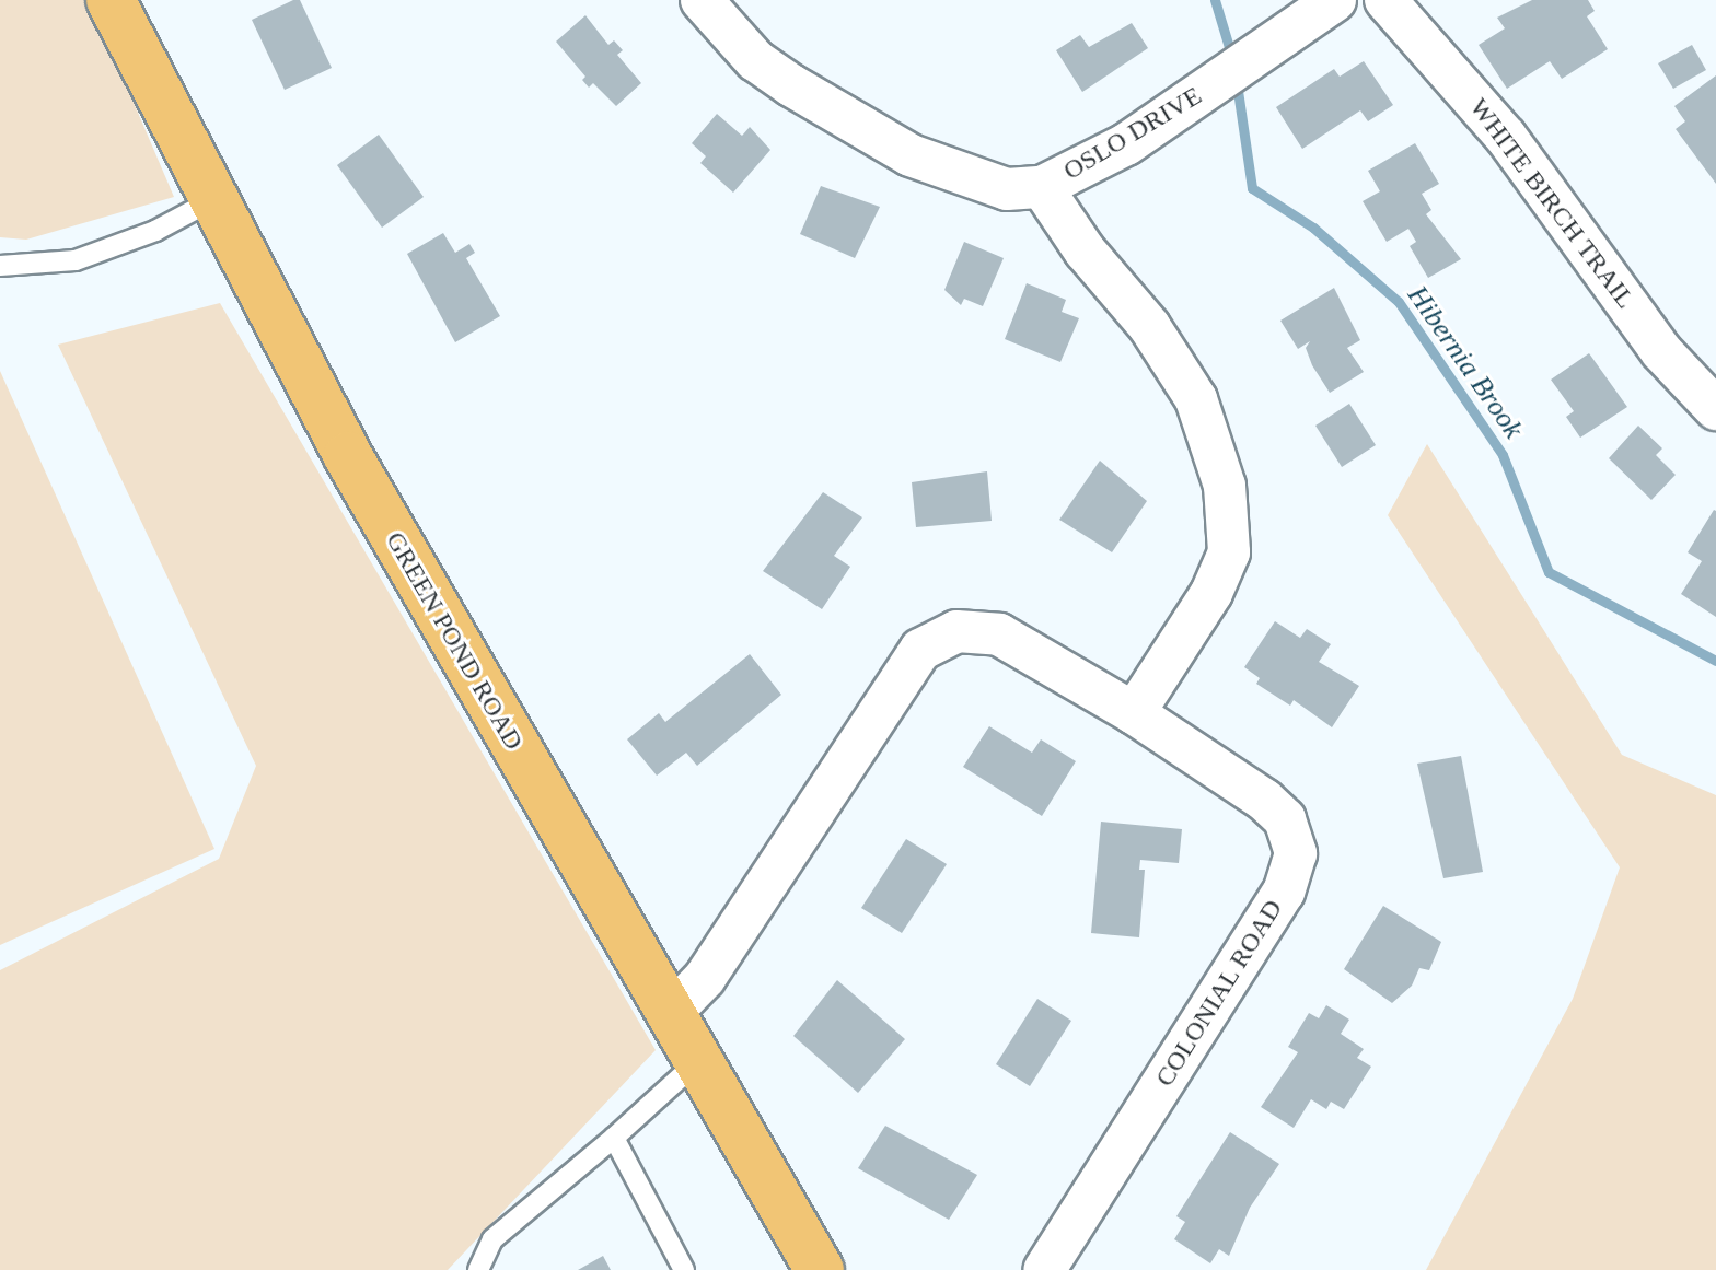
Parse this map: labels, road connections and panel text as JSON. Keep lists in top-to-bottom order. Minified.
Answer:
{"streets":{"main road":["GREEN POND ROAD"],"street":["OSLO DRIVE","WHITE BIRCH TRAIL","COLONIAL ROAD"]},"crossings":[["GREEN POND ROAD","COLONIAL ROAD"]],"water":["Hibernia Brook"]}
